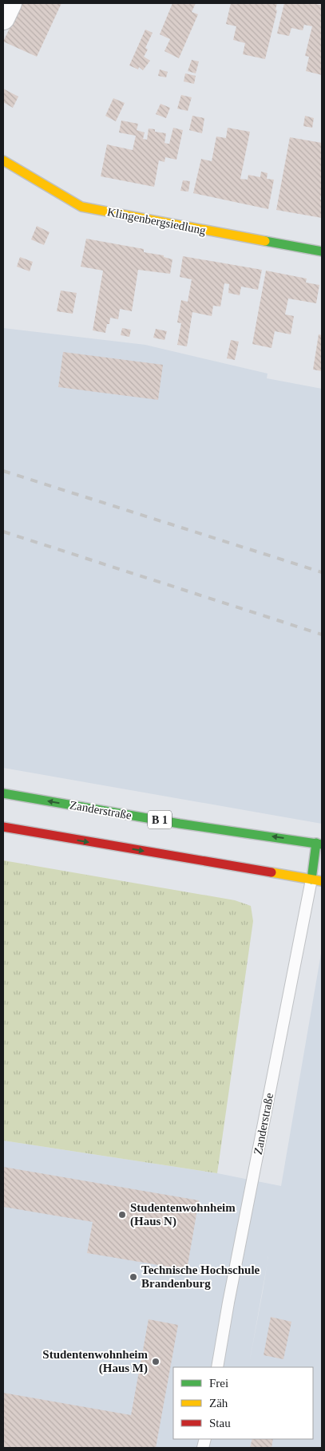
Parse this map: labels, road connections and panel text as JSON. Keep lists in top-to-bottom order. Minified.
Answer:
{"streets":{"main road":["Klingenbergsiedlung","Zanderstraße","B 1"]},"places":["Studentenwohnheim (Haus N)","Technische Hochschule Brandenburg","Studentenwohnheim (Haus M)"],"legend":["Frei","Zäh","Stau"]}
